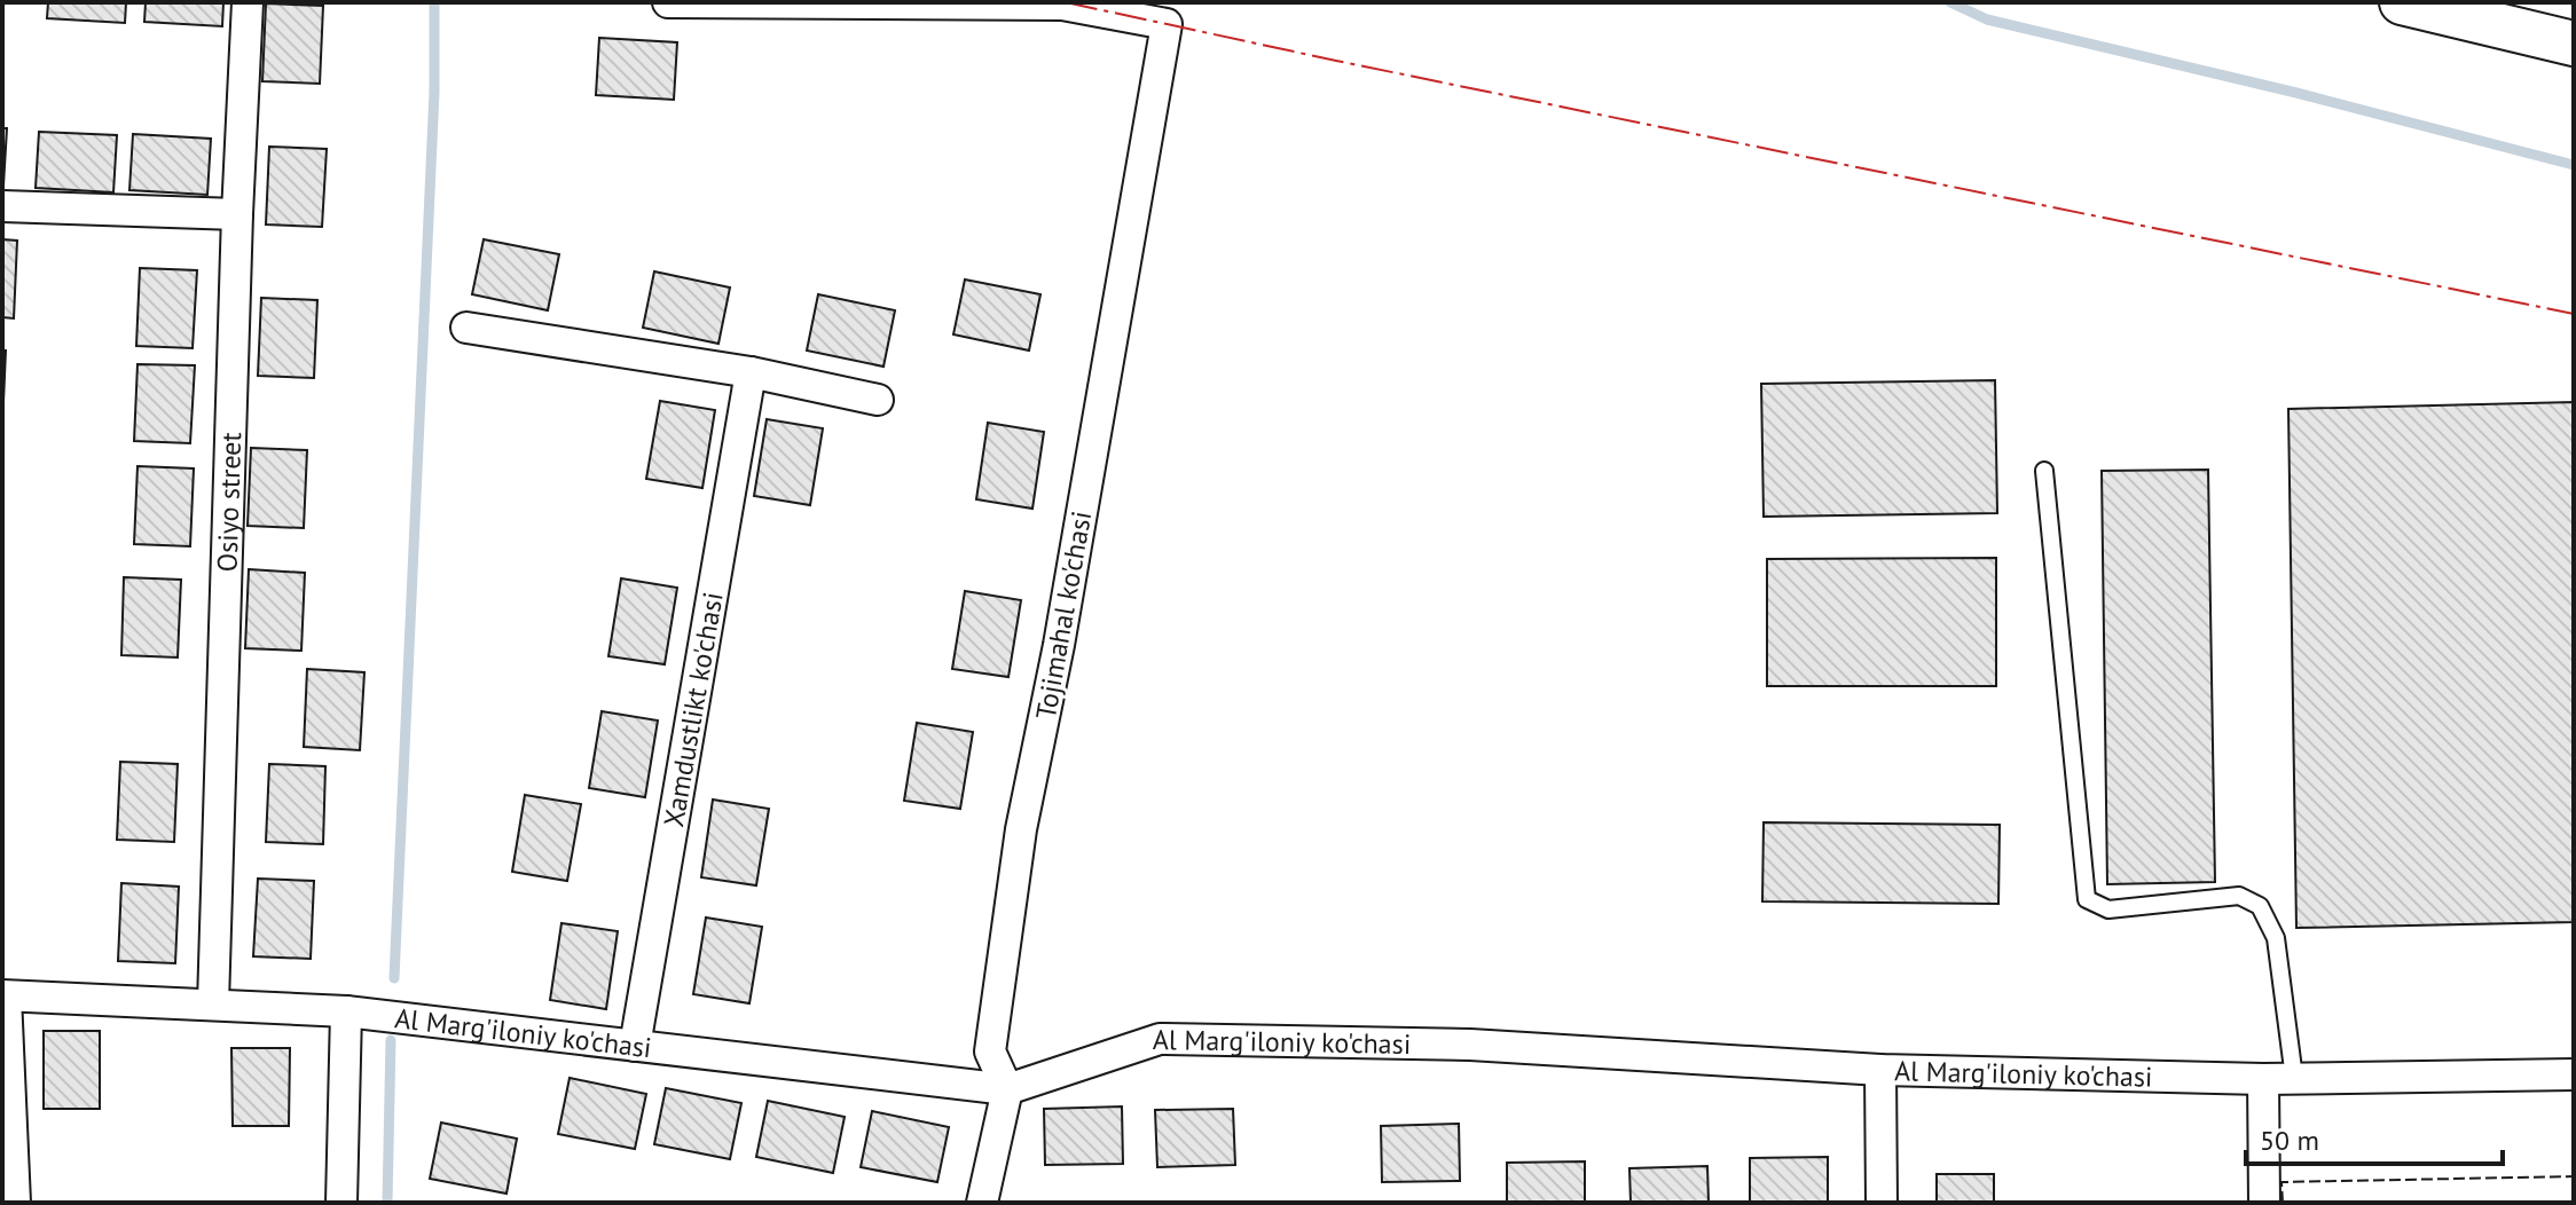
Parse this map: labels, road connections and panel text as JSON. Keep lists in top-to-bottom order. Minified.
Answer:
{"streets":{"street":["Osiyo street","Tojimahal ko'chasi","Xamdustlikt ko'chasi","Al Marg'iloniy ko'chasi"]},"crossings":[["Osiyo street","Al Marg'iloniy ko'chasi"],["Tojimahal ko'chasi","Al Marg'iloniy ko'chasi"],["Xamdustlikt ko'chasi","Al Marg'iloniy ko'chasi"]],"scale_bar":"50 m"}
